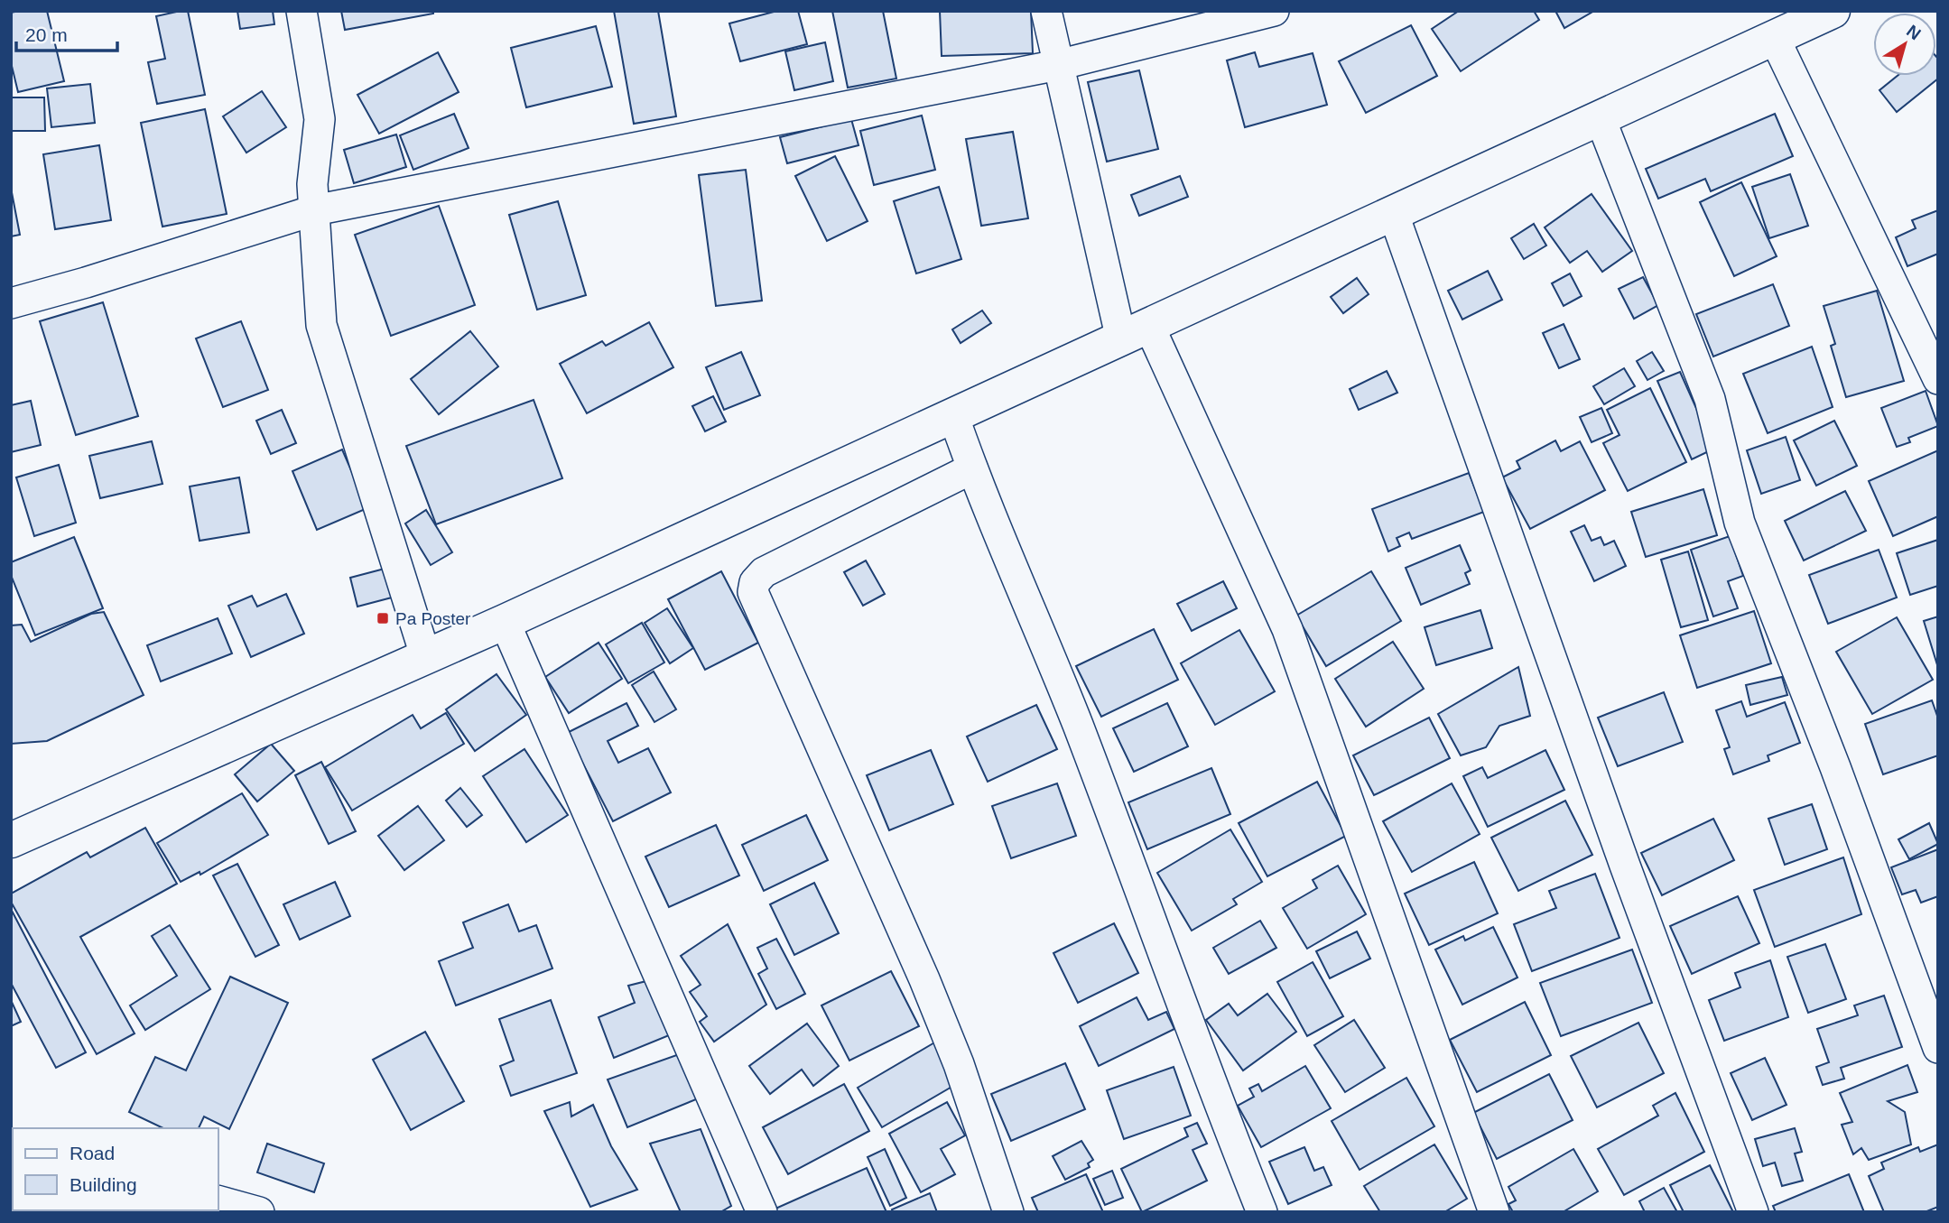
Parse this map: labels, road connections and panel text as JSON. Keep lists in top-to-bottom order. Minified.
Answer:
{"places":{"transit":["Pa Poster"]},"legend":["Road","Building"],"scale_bar":"20 m","north":"top right"}
